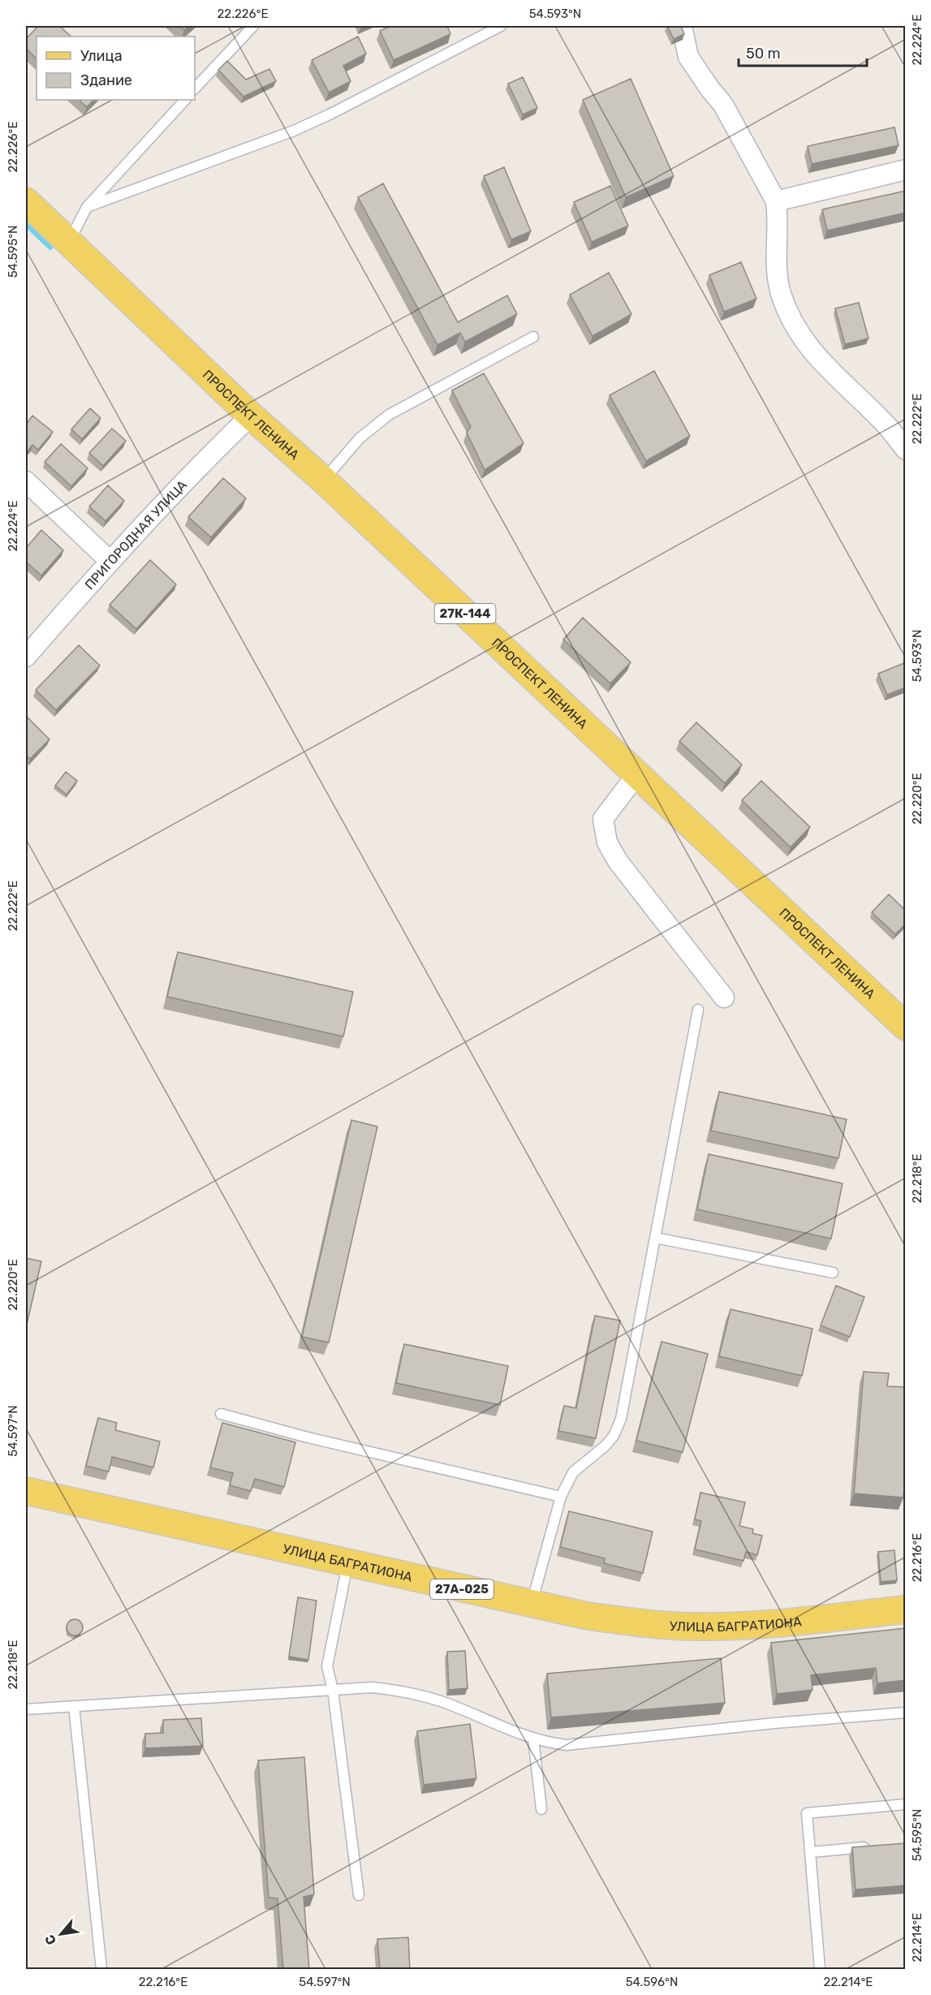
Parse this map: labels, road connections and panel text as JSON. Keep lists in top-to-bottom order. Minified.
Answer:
{"streets":{"main road":["ПРОСПЕКТ ЛЕНИНА","27К-144","УЛИЦА БАГРАТИОНА","27А-025"],"street":["ПРИГОРОДНАЯ УЛИЦА"]},"crossings":[["ПРОСПЕКТ ЛЕНИНА","ПРИГОРОДНАЯ УЛИЦА"]],"legend":["Улица","Здание"],"scale_bar":"50 m","north":"bottom left","coordinates":["22.226°E","54.593°N","22.224°E","54.595°N","22.222°E","22.220°E","22.218°E","54.597°N","22.216°E","22.214°E","54.596°N"]}
